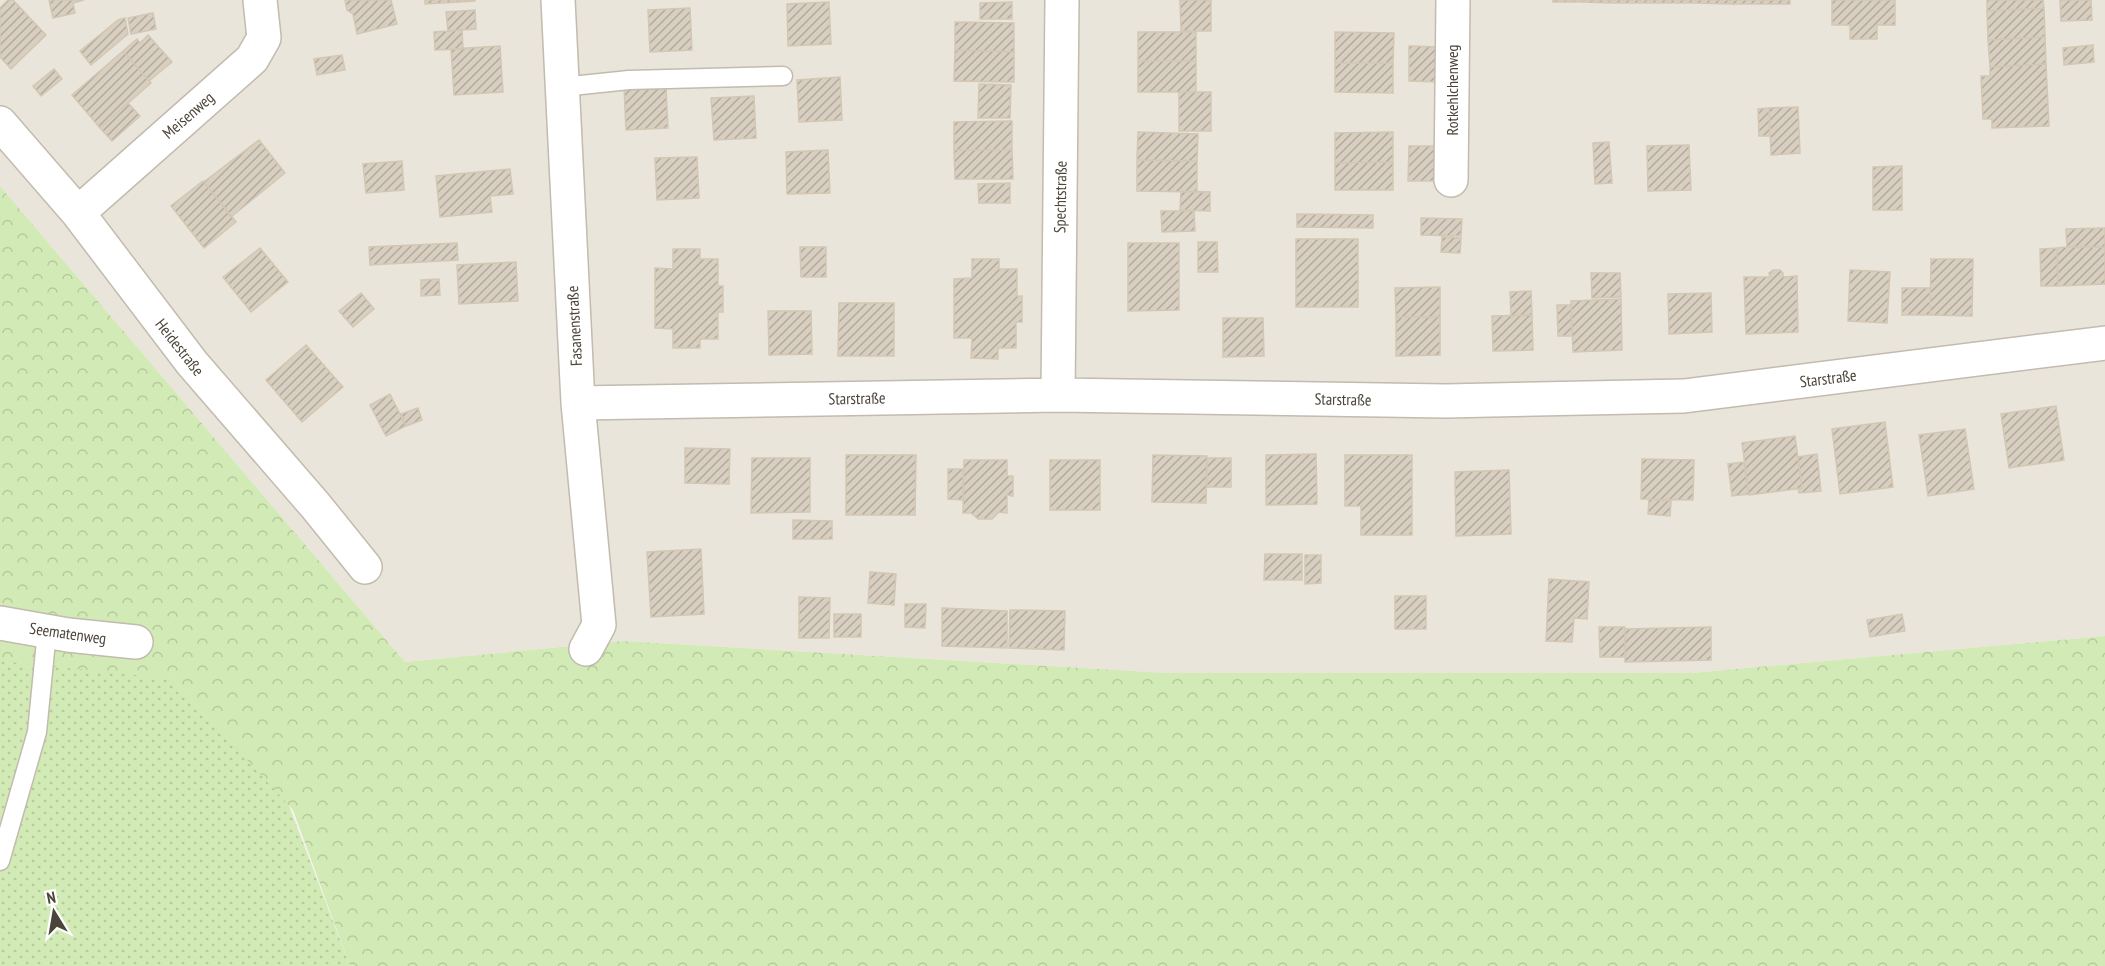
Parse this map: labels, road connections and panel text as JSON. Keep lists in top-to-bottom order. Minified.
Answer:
{"streets":{"street":["Rotkehlchenweg","Meisenweg","Spechtstraße","Fasanenstraße","Heidestraße","Starstraße","Seematenweg"]},"crossings":[["Meisenweg","Heidestraße"],["Spechtstraße","Starstraße"],["Fasanenstraße","Starstraße"]],"north":"top"}
